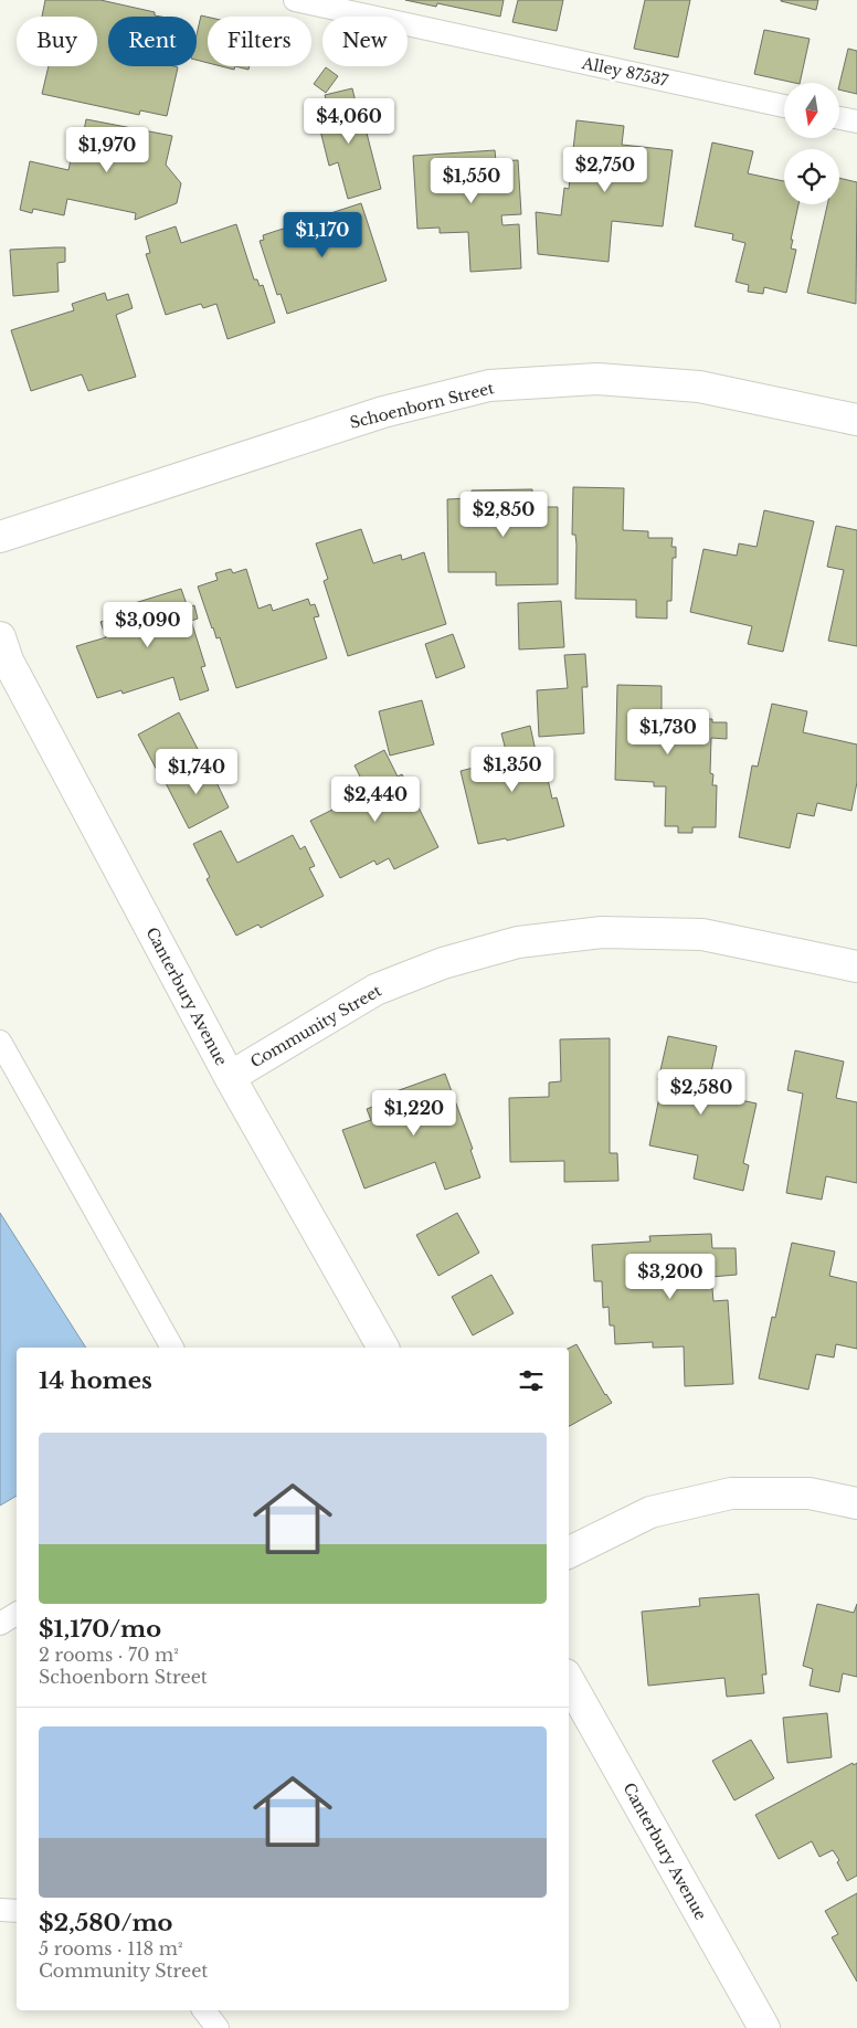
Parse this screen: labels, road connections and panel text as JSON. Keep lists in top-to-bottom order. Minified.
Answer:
{"streets":{"street":["Schoenborn Street","Canterbury Avenue","Community Street"],"lane":["Alley 87537"]},"crossings":[["Canterbury Avenue","Community Street"]],"north":"bottom","page":{"chip":["Buy","Rent","Filters","New"],"price":["$4,060","$1,970","$2,750","$1,550","$1,170","$2,850","$3,090","$1,730","$1,350","$1,740","$2,440","$2,580","$1,220","$3,200"],"heading":"14 homes","list":[{"name":"$1,170/mo","note":"2 rooms · 70 m² · Schoenborn Street"},{"name":"$2,580/mo","note":"5 rooms · 118 m² · Community Street"}]}}
